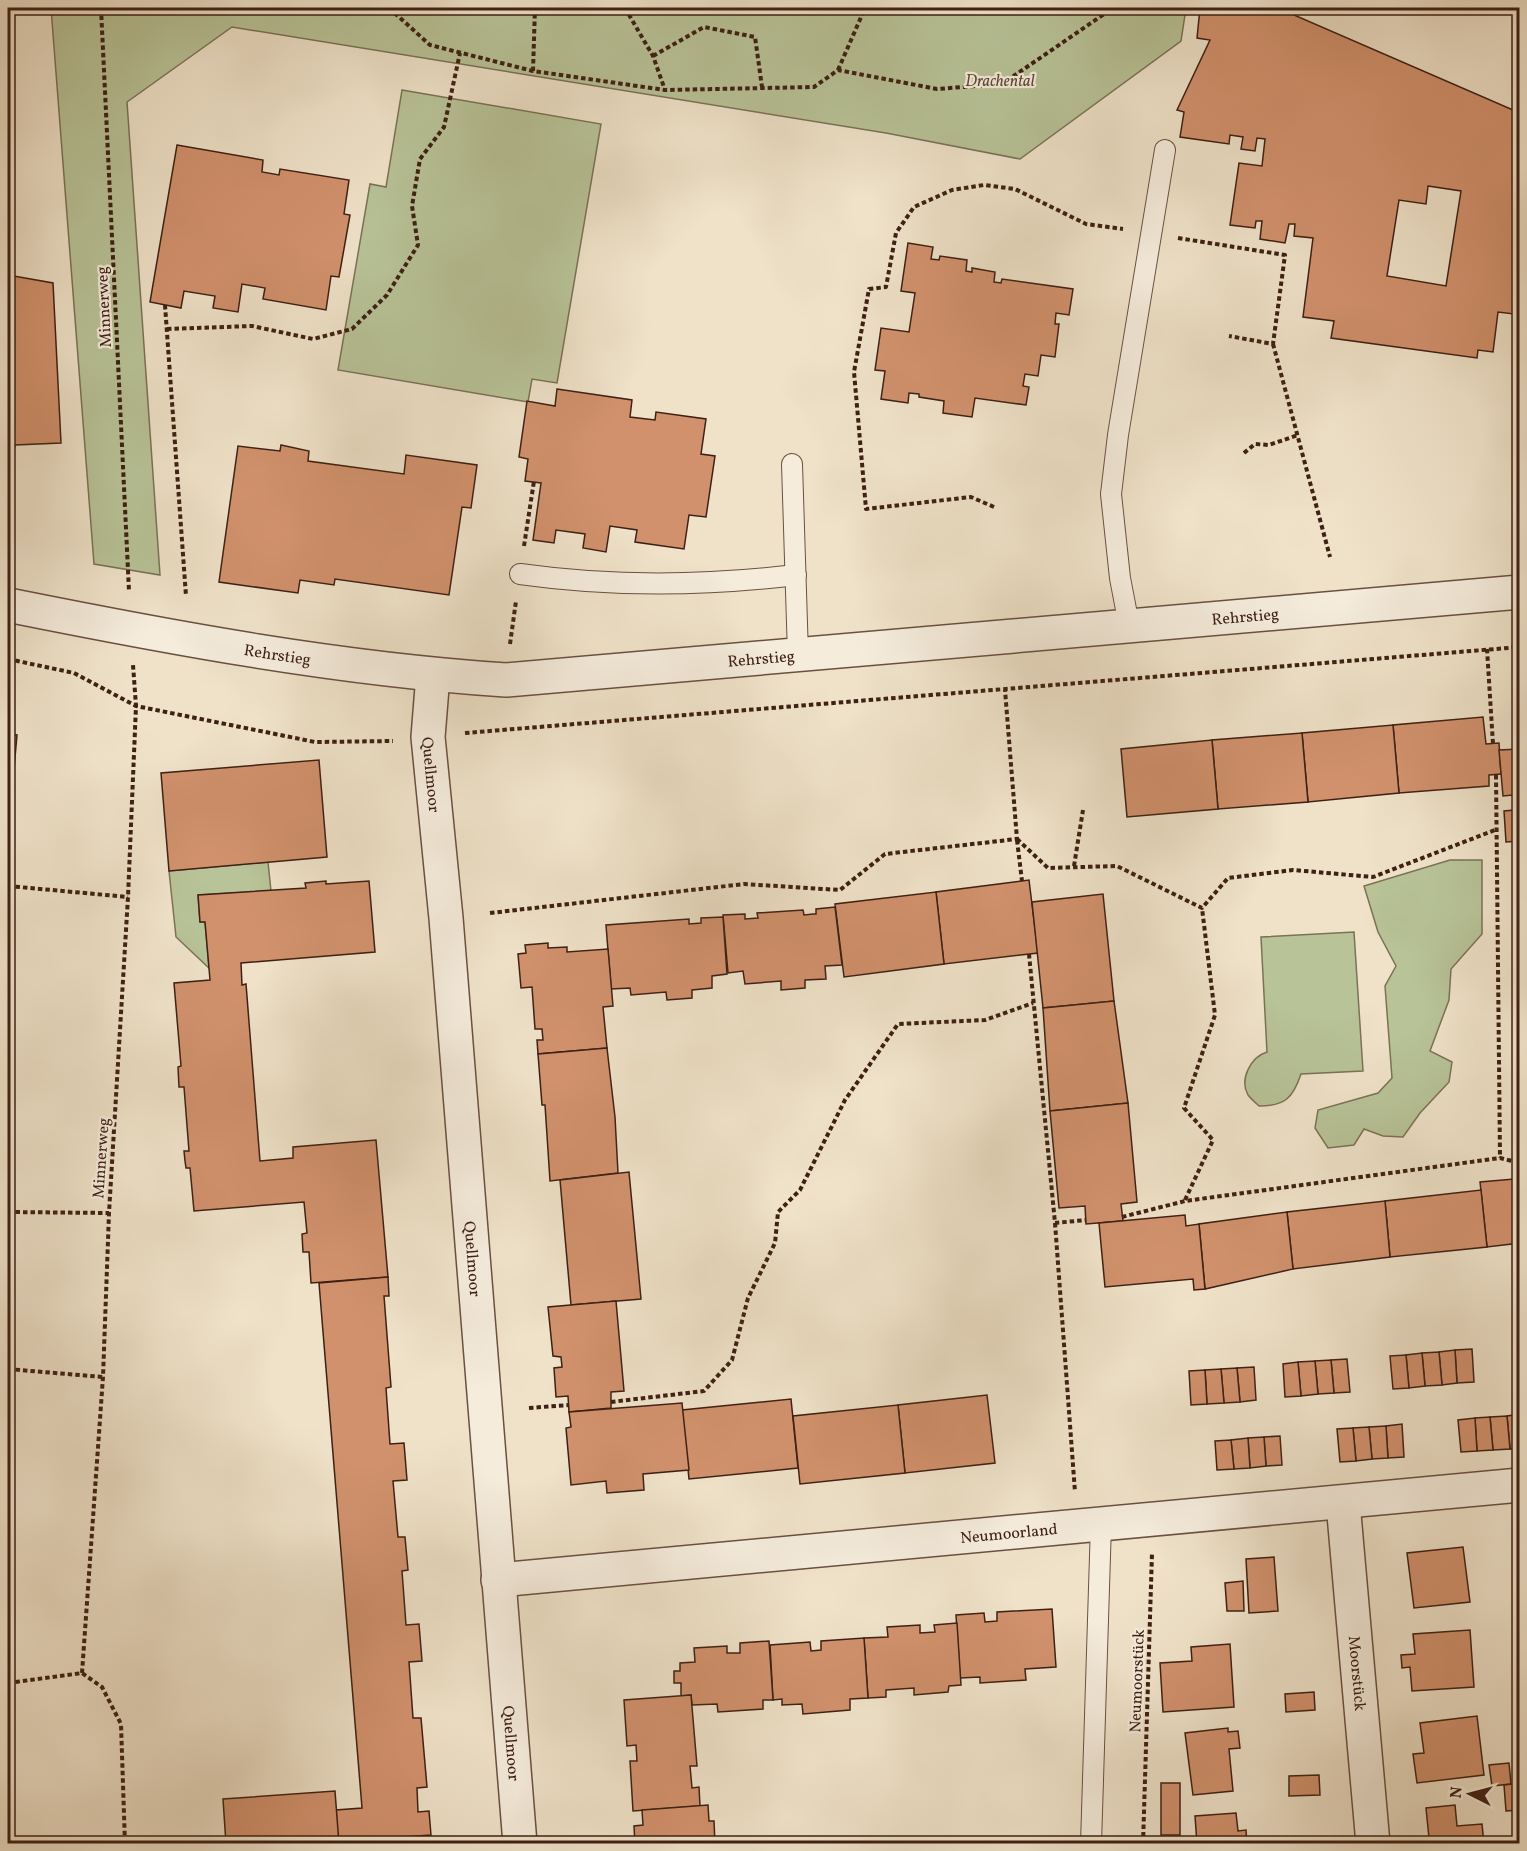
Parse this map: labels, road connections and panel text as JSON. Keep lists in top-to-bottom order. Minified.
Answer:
{"streets":{"street":["Rehrstieg","Quellmoor","Neumoorland","Moorstück"],"path":["Minnerweg","Neumoorstück"]},"crossings":[["Rehrstieg","Quellmoor"],["Quellmoor","Neumoorland"],["Neumoorland","Moorstück"],["Neumoorland","Neumoorstück"]],"parks":["Drachental"],"north":"left"}
